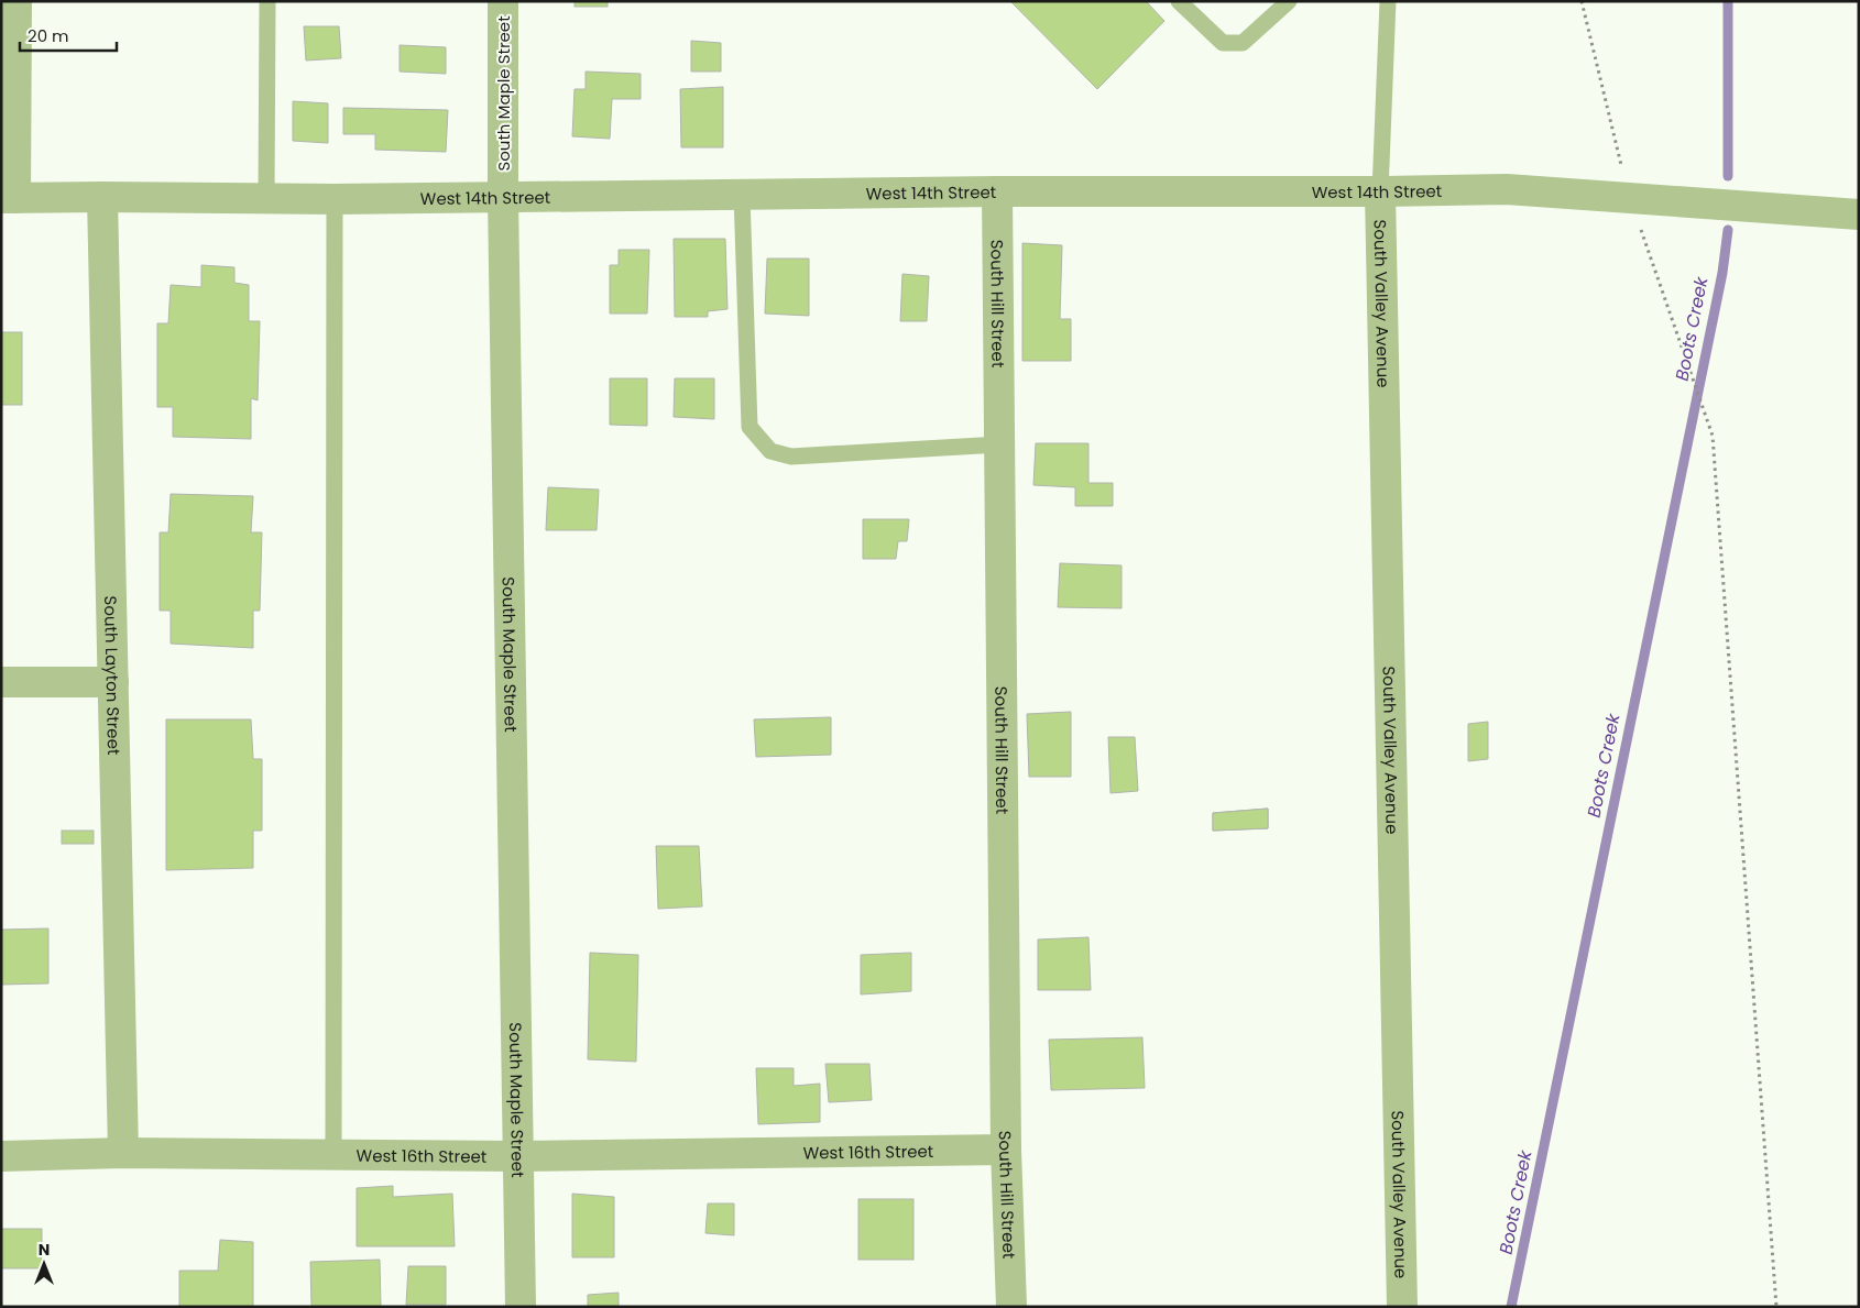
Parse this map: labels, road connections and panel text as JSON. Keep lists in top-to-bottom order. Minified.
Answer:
{"streets":{"street":["South Maple Street","West 14th Street","South Hill Street","South Valley Avenue","South Layton Street","West 16th Street"]},"crossings":[["South Maple Street","West 14th Street"],["South Maple Street","West 16th Street"],["West 14th Street","South Hill Street"],["West 14th Street","South Valley Avenue"],["West 14th Street","South Layton Street"],["South Hill Street","West 16th Street"],["South Layton Street","West 16th Street"]],"water":["Boots Creek"],"scale_bar":"20 m","north":"top"}
